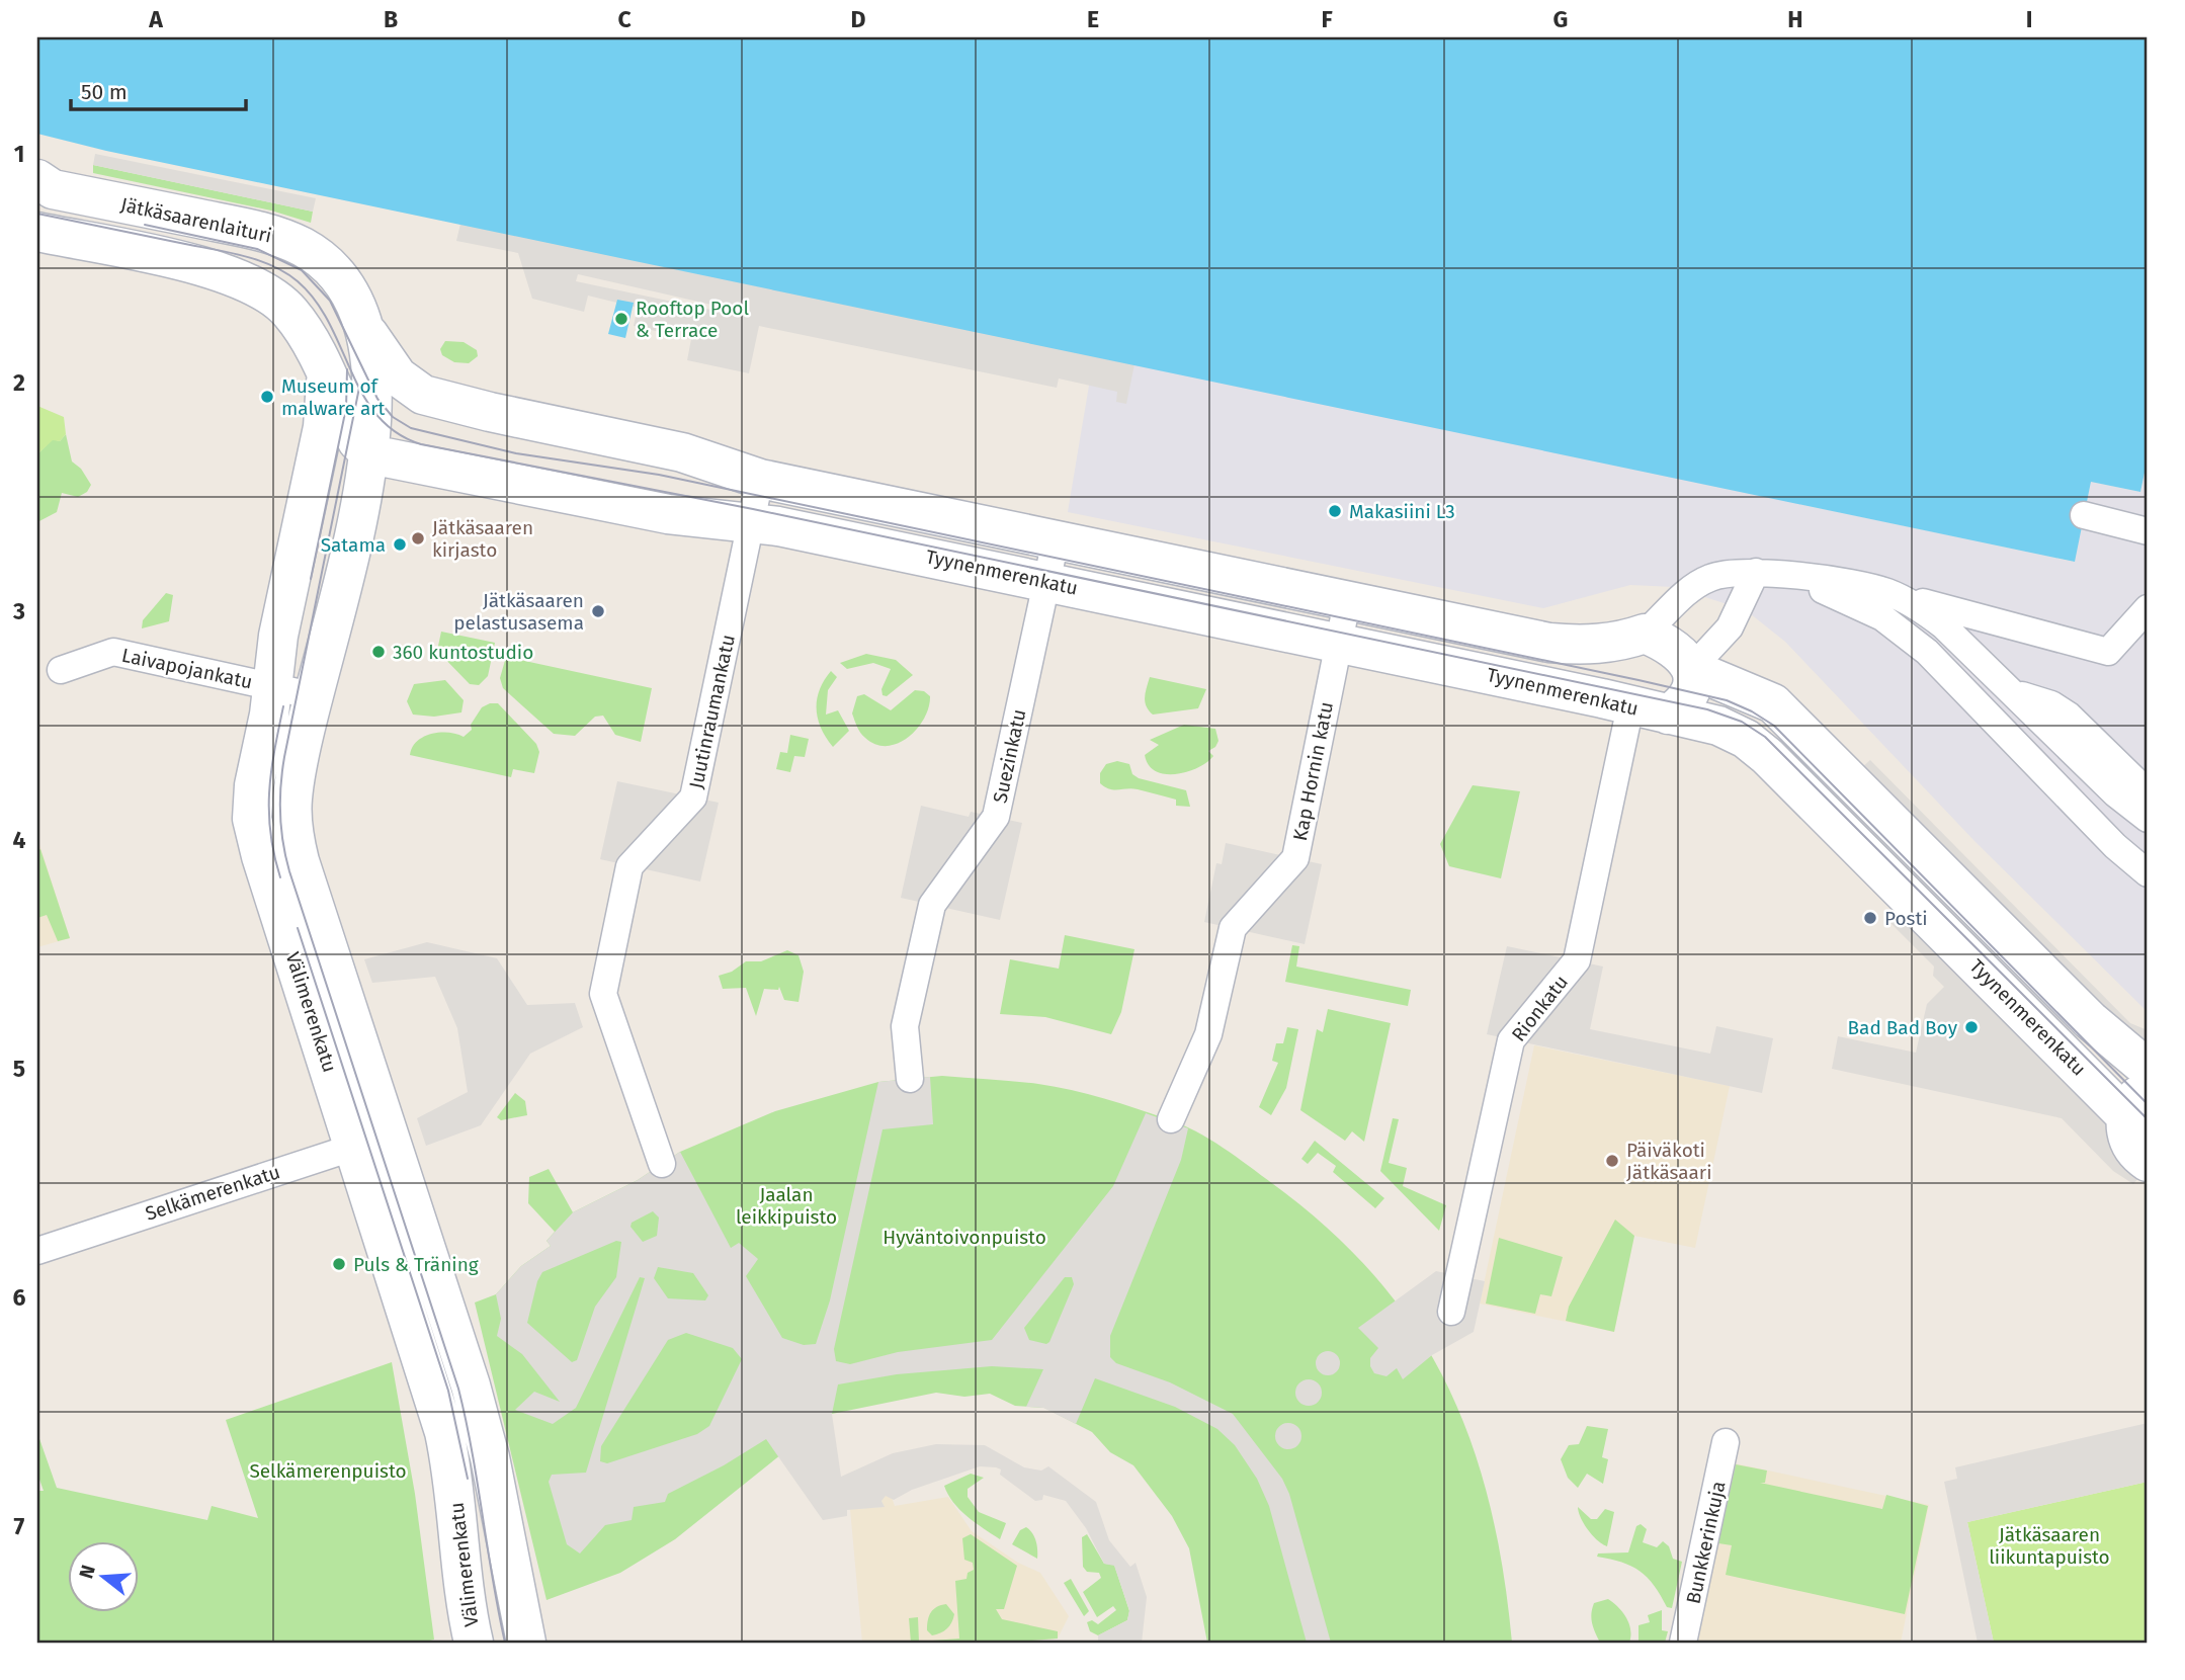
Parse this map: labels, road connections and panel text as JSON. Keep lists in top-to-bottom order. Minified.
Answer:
{"streets":{"main road":["Jätkäsaarenlaituri","Tyynenmerenkatu","Välimerenkatu"],"street":["Laivapojankatu","Juutinraumankatu","Suezinkatu","Kap Hornin katu","Rionkatu","Selkämerenkatu","Bunkkerinkuja"]},"crossings":[["Tyynenmerenkatu","Juutinraumankatu"],["Tyynenmerenkatu","Suezinkatu"],["Tyynenmerenkatu","Kap Hornin katu"],["Tyynenmerenkatu","Rionkatu"],["Laivapojankatu","Välimerenkatu"],["Välimerenkatu","Selkämerenkatu"]],"parks":["Jaalan leikkipuisto","Hyväntoivonpuisto","Selkämerenpuisto","Jätkäsaaren liikuntapuisto"],"places":["Rooftop Pool & Terrace","Museum of malware art","Makasiini L3","Jätkäsaaren kirjasto","Satama","Jätkäsaaren pelastusasema","360 kuntostudio","Posti","Bad Bad Boy","Päiväkoti Jätkäsaari","Puls & Träning"],"scale_bar":"50 m","north":"left","grid":{"columns":["A","B","C","D","E","F","G","H","I"],"rows":["1","2","3","4","5","6","7"]}}
